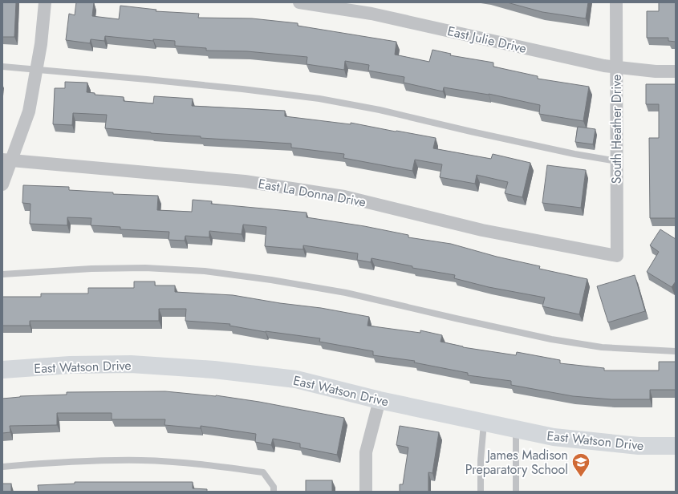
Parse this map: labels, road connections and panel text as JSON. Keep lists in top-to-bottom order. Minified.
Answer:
{"streets":{"street":["East Julie Drive","South Heather Drive","East La Donna Drive","East Watson Drive"]},"crossings":[["East Julie Drive","South Heather Drive"],["South Heather Drive","East La Donna Drive"]],"places":{"school or university":["James Madison Preparatory School"]}}
